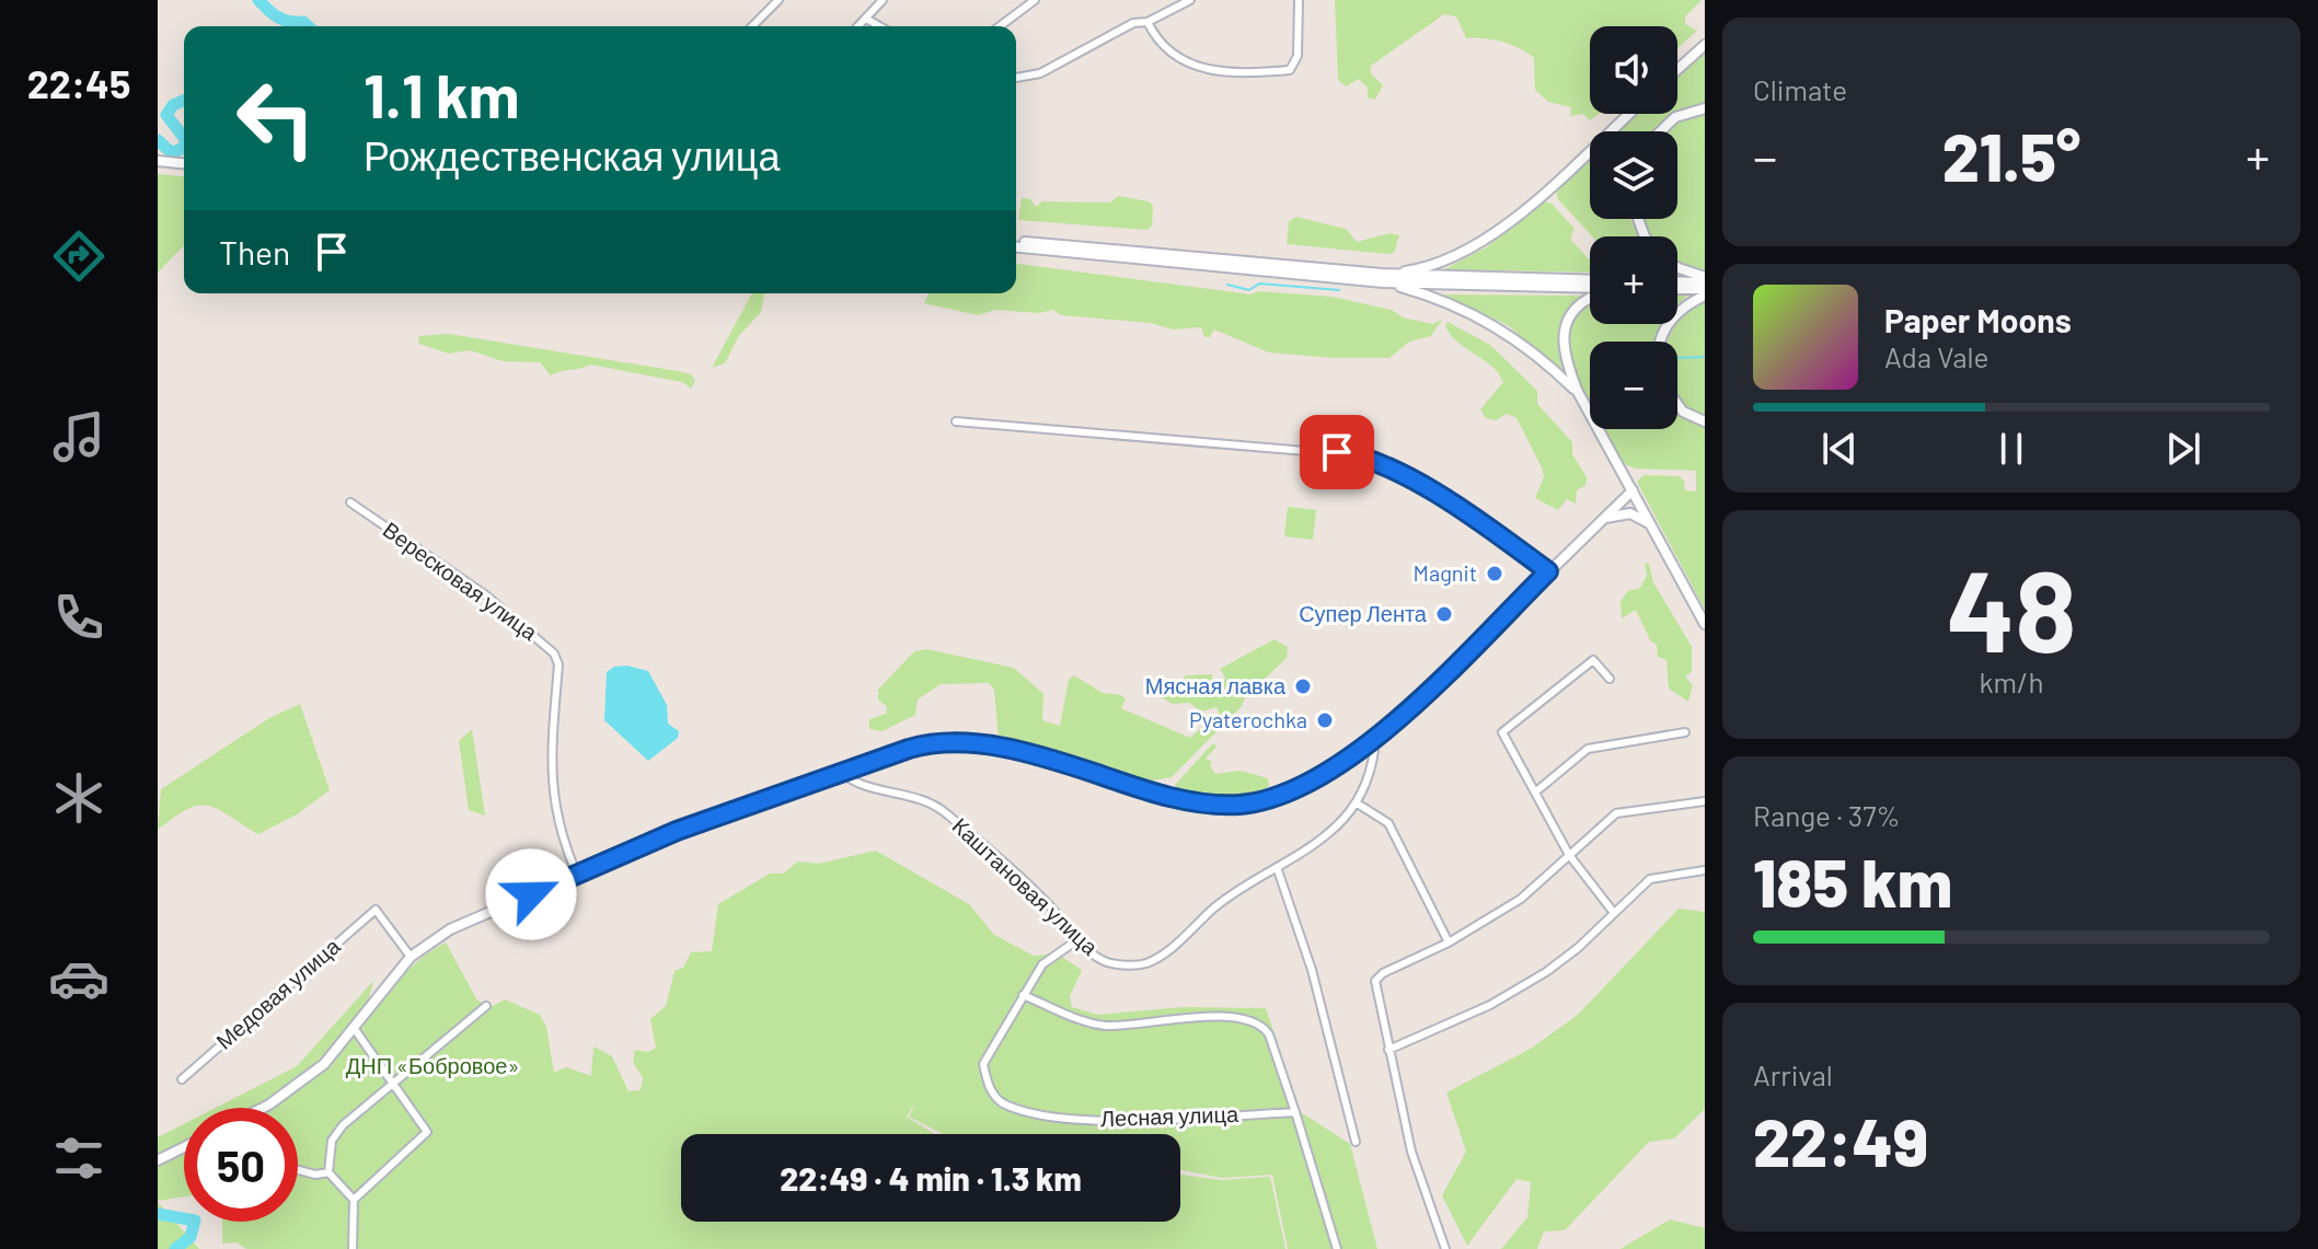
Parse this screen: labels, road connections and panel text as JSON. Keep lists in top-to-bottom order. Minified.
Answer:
{"streets":{"street":["Вересковая улица","Каштановая улица","Медовая улица","Лесная улица"]},"crossings":[["Каштановая улица","Лесная улица"]],"parks":["ДНП «Бобровое»"],"places":["Magnit","Супер Лента","Мясная лавка","Pyaterochka"],"page":{"tabs":"22:45","tile":["Climate",["48","km/h"],["Range · 37%","185 km"],["Arrival","22:49"]],"map_buttons":["+","−"],"turn":["1.1 km","Рождественская улица"],"heat":["−","21.5°","+"],"then":"Then","song":["Paper Moons","Ada Vale"],"limit":"50","trip":"22:49 · 4 min · 1.3 km"}}
